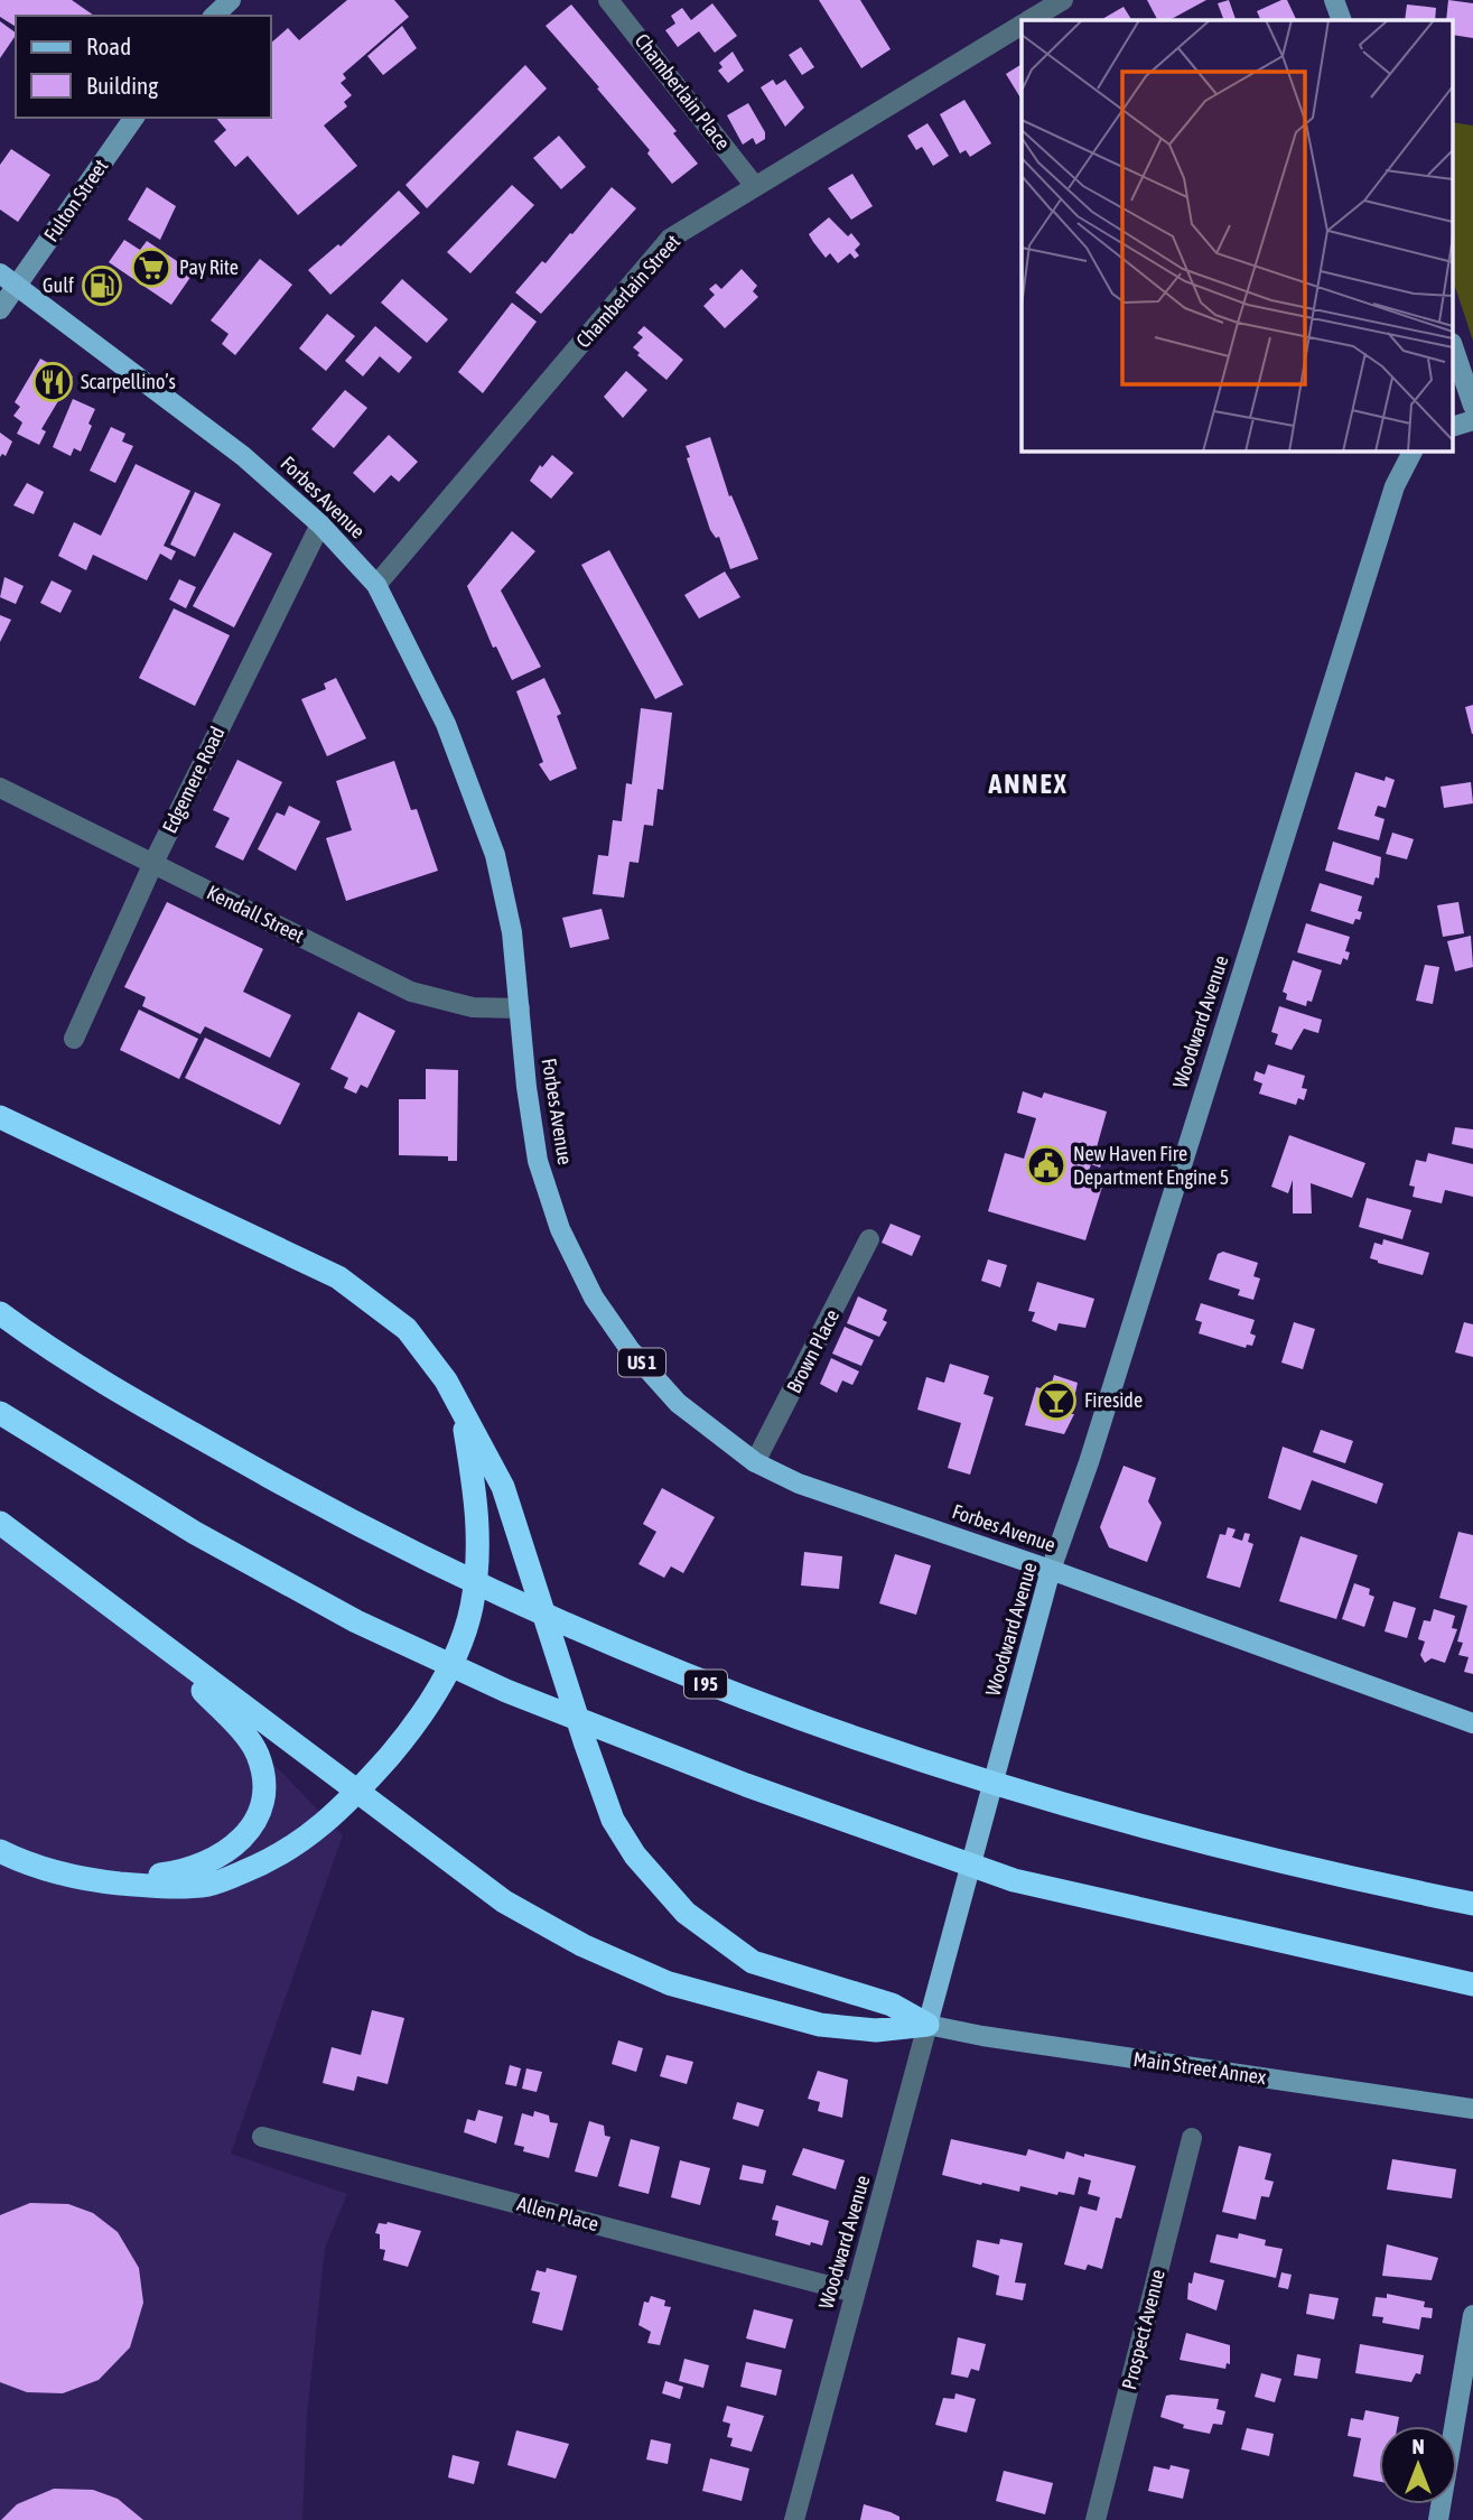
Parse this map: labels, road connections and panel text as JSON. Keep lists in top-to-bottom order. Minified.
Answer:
{"streets":{"highway":["I 95"],"main road":["Fulton Street","Forbes Avenue","Woodward Avenue","US 1","Main Street Annex"],"street":["Chamberlain Place","Chamberlain Street","Edgemere Road","Kendall Street","Brown Place","Allen Place","Prospect Avenue"]},"crossings":[["Chamberlain Place","Chamberlain Street"],["Fulton Street","Forbes Avenue"],["Chamberlain Street","Forbes Avenue"],["Forbes Avenue","Edgemere Road"],["Forbes Avenue","Kendall Street"],["Forbes Avenue","Woodward Avenue"],["Forbes Avenue","Brown Place"],["Edgemere Road","Kendall Street"],["Woodward Avenue","Main Street Annex"],["Woodward Avenue","Allen Place"]],"districts":["ANNEX"],"places":{"supermarket":["Pay Rite"],"fuel station":["Gulf"],"restaurant":["Scarpellino’s"],"public building":["New Haven Fire Department Engine 5"],"bar":["Fireside"]},"legend":["Road","Building"],"north":"top"}
